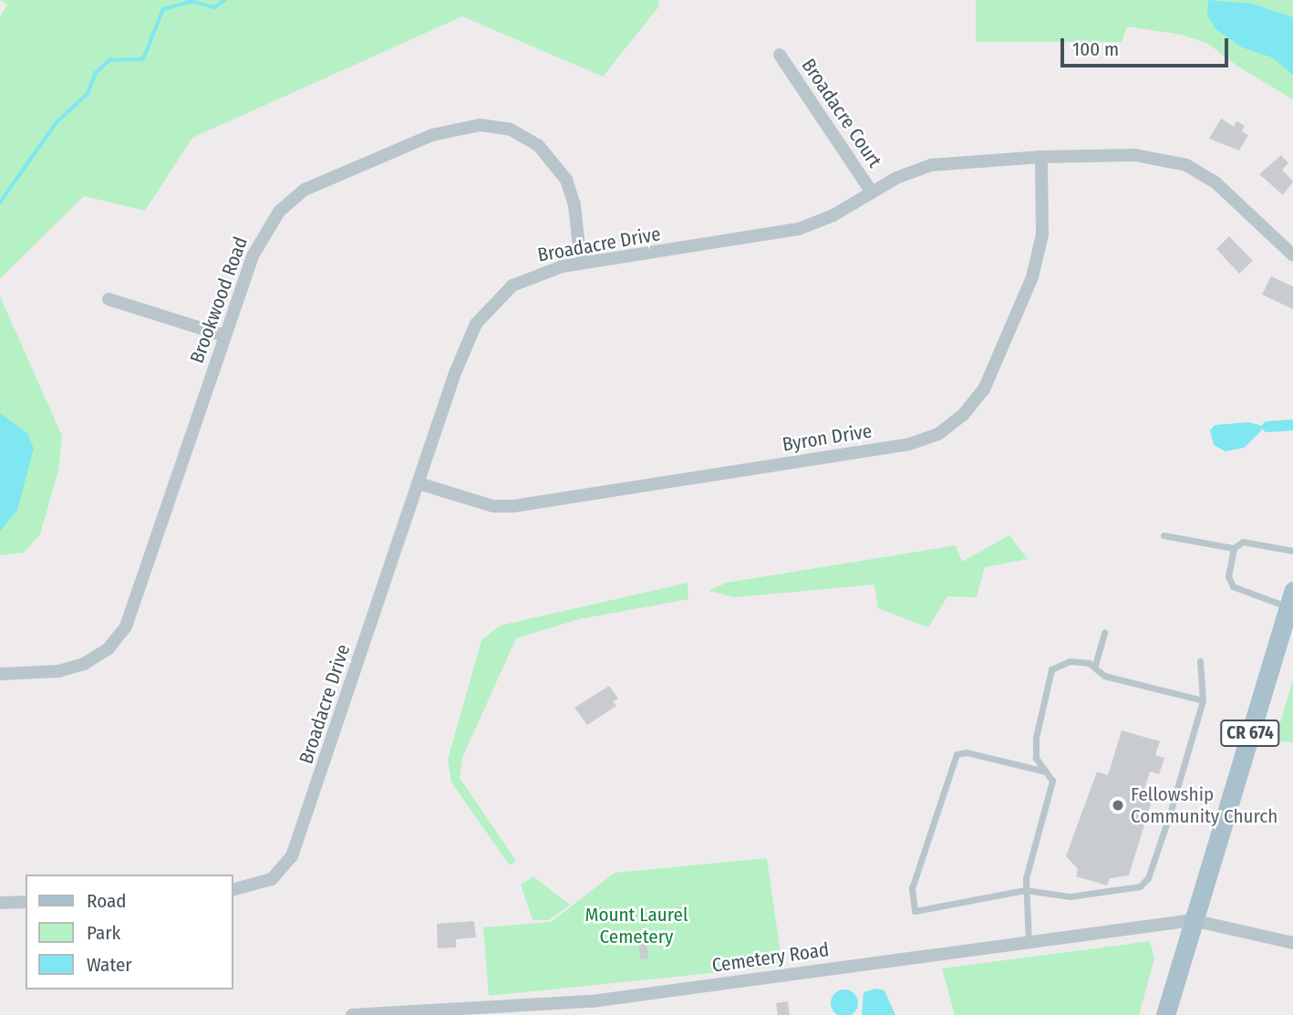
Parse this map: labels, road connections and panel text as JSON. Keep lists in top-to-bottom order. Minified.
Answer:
{"streets":{"main road":["CR 674"],"street":["Broadacre Court","Broadacre Drive","Brookwood Road","Byron Drive","Cemetery Road"]},"crossings":[["Broadacre Court","Broadacre Drive"],["Broadacre Drive","Brookwood Road"],["Broadacre Drive","Byron Drive"],["CR 674","Cemetery Road"]],"parks":["Mount Laurel Cemetery"],"places":["Fellowship Community Church"],"legend":["Road","Park","Water"],"scale_bar":"100 m"}
